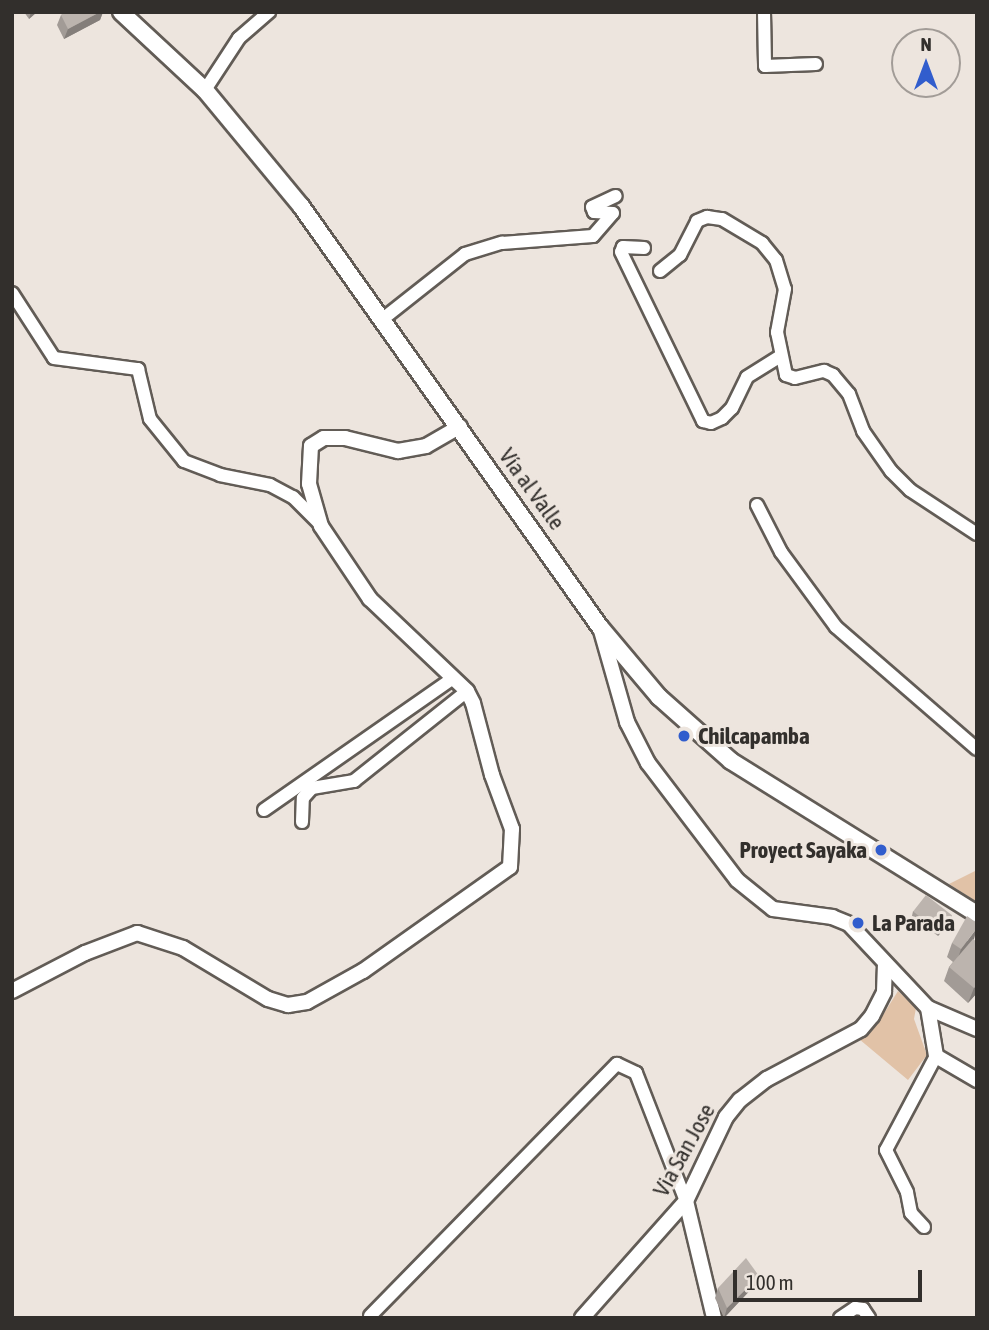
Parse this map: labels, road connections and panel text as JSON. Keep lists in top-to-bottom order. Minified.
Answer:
{"streets":{"main road":["Vía al Valle"],"street":["Via San Jose"]},"places":["Chilcapamba","Proyect Sayaka","La Parada"],"scale_bar":"100 m","north":"top"}
